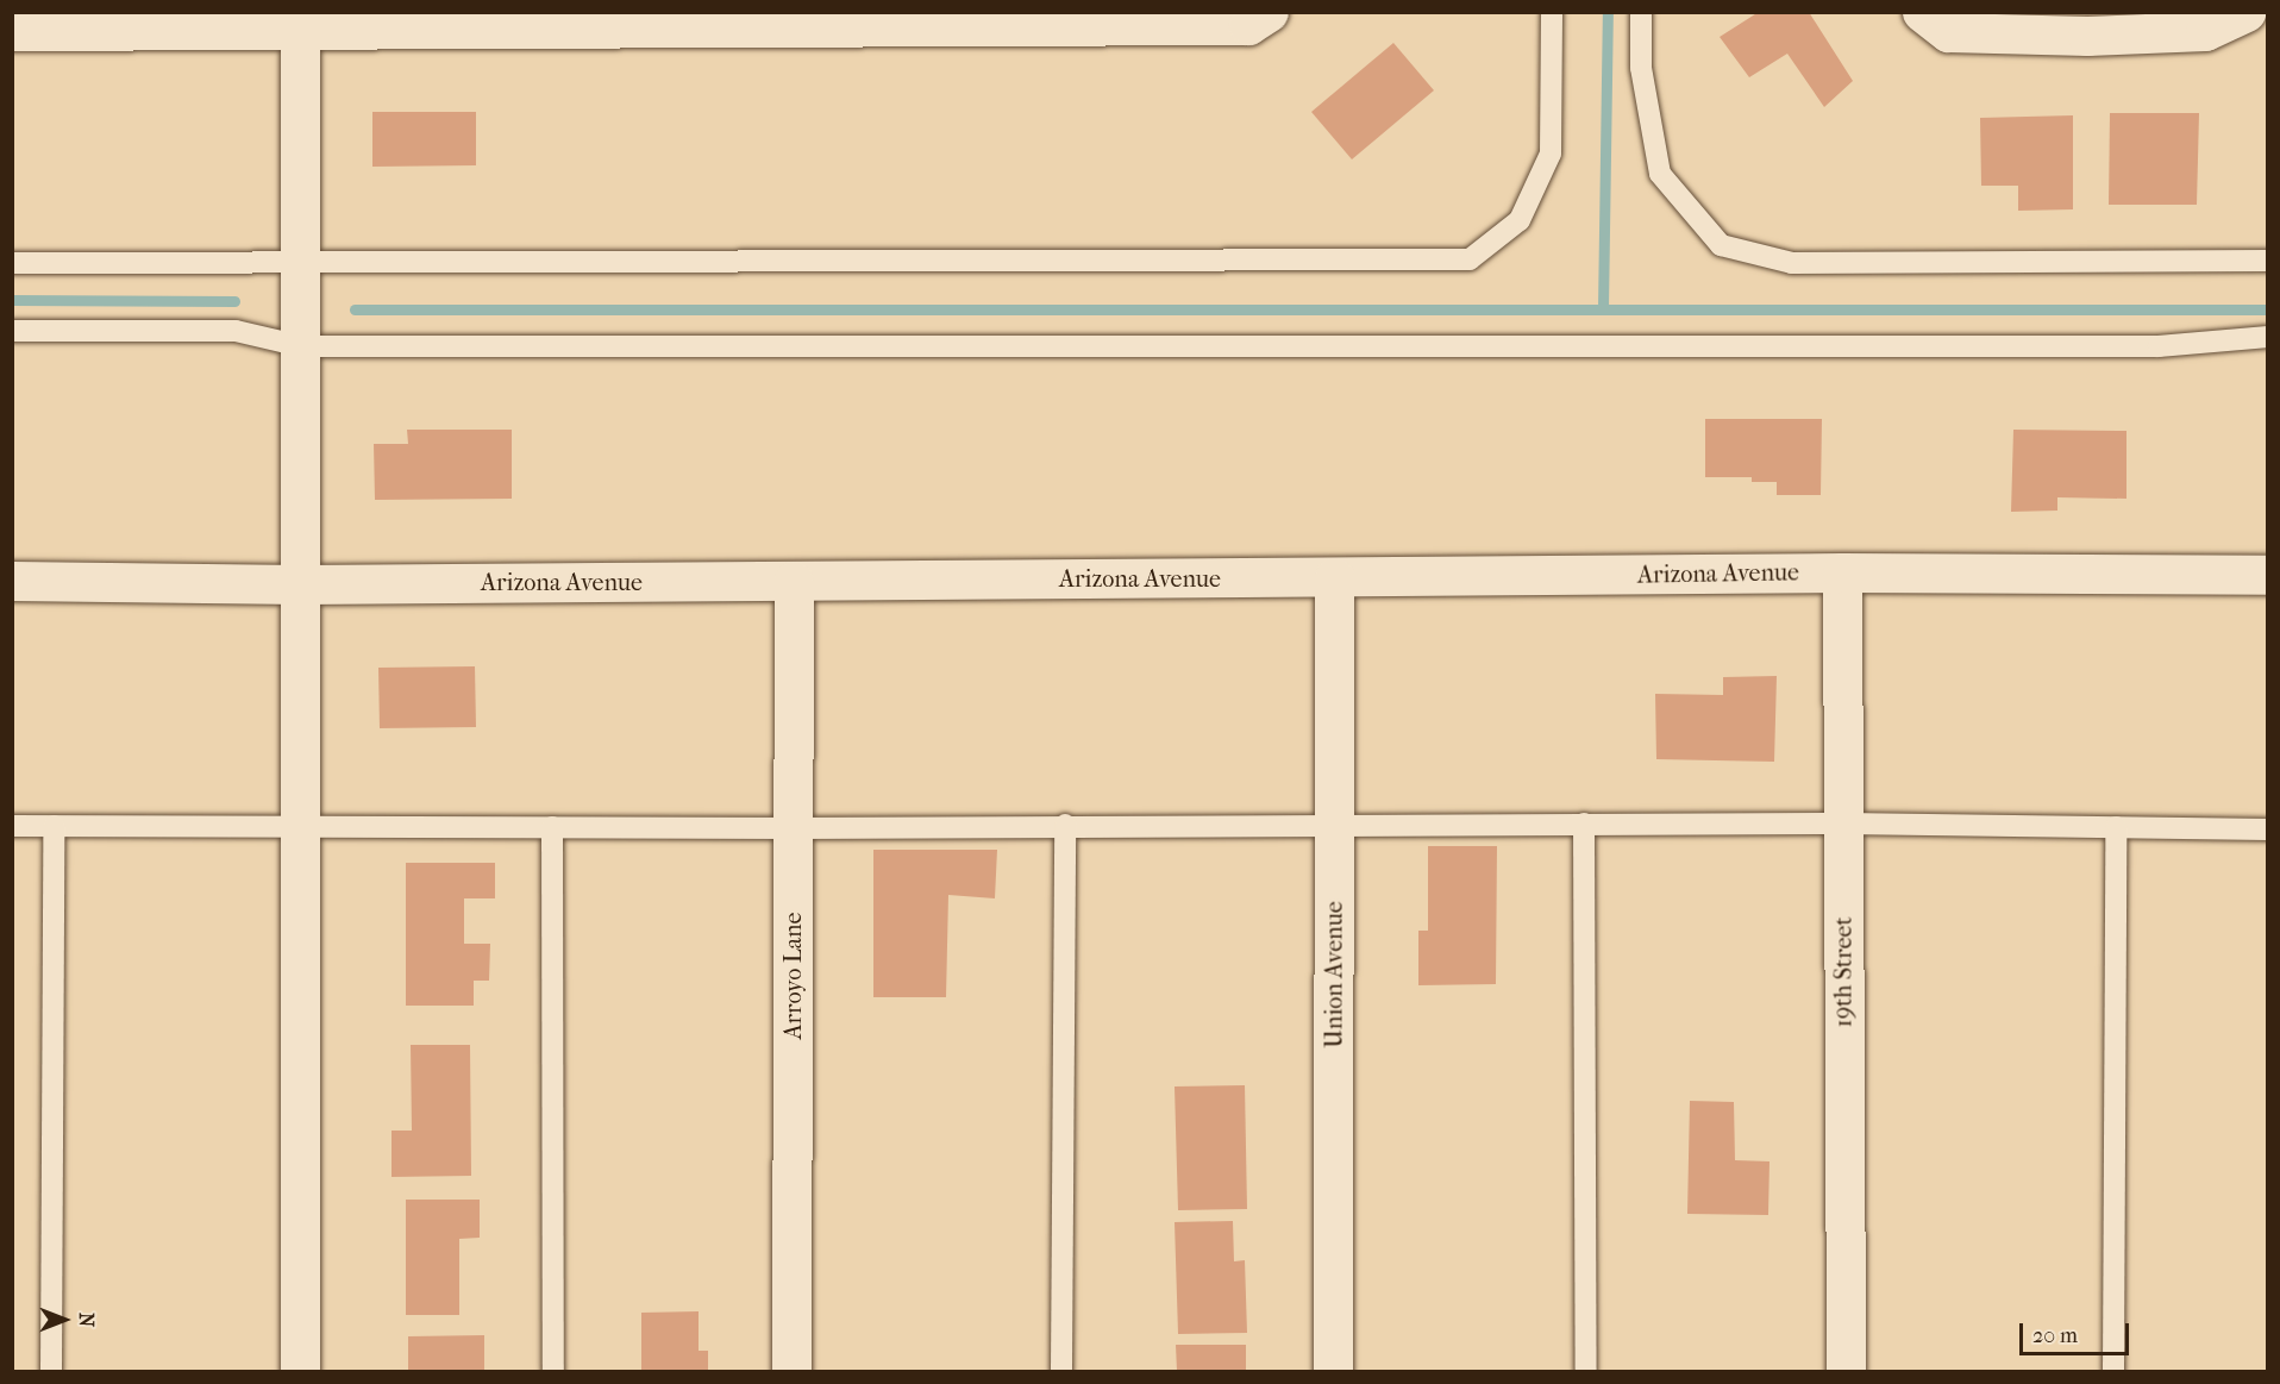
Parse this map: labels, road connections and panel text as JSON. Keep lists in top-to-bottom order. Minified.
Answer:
{"streets":{"street":["Arizona Avenue","19th Street","Union Avenue","Arroyo Lane"]},"crossings":[["Arizona Avenue","19th Street"],["Arizona Avenue","Union Avenue"],["Arizona Avenue","Arroyo Lane"]],"scale_bar":"20 m","north":"right"}
